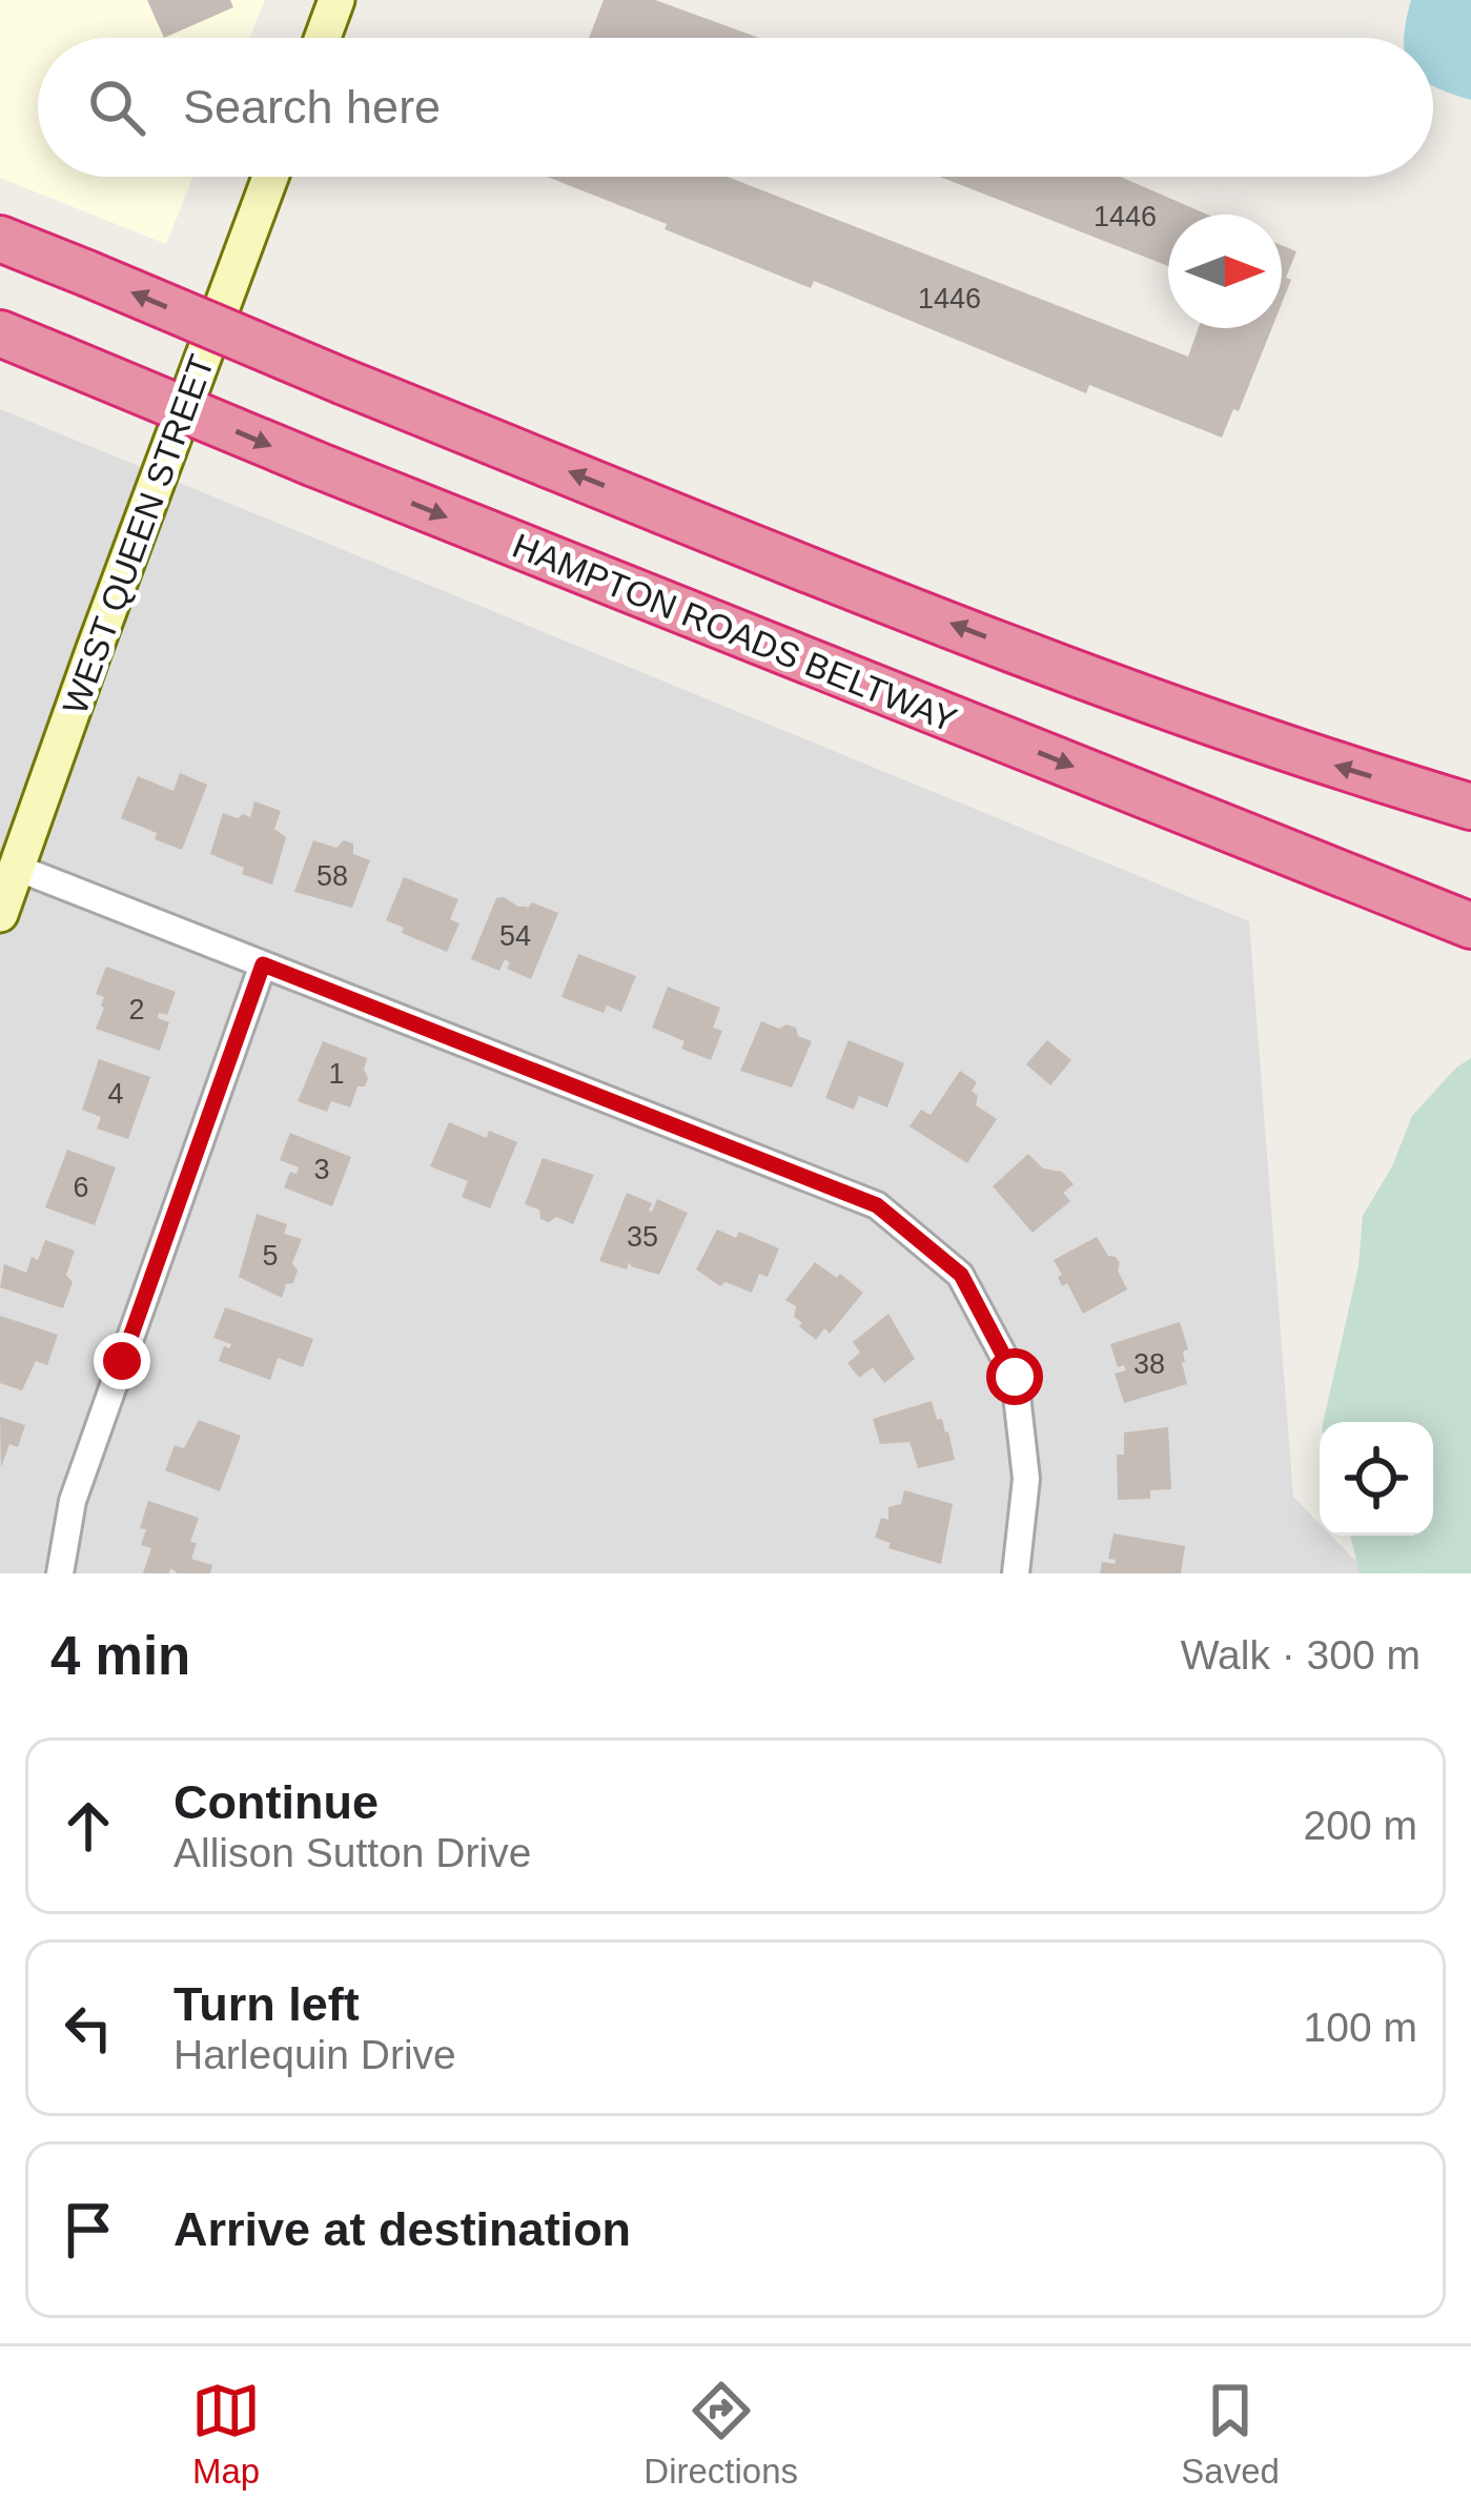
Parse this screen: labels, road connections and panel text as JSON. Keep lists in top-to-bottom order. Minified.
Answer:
{"streets":{"highway":["HAMPTON ROADS BELTWAY"],"main road":["WEST QUEEN STREET"]},"house_numbers":["1446","1446","58","54","2","1","4","3","6","35","5","38"],"north":"right","page":{"search":"Search here","heading":["4 min","Walk · 300 m"],"list":[["Continue","Allison Sutton Drive","200 m"],["Turn left","Harlequin Drive","100 m"],"Arrive at destination"],"nav":["Map","Directions","Saved"]}}
